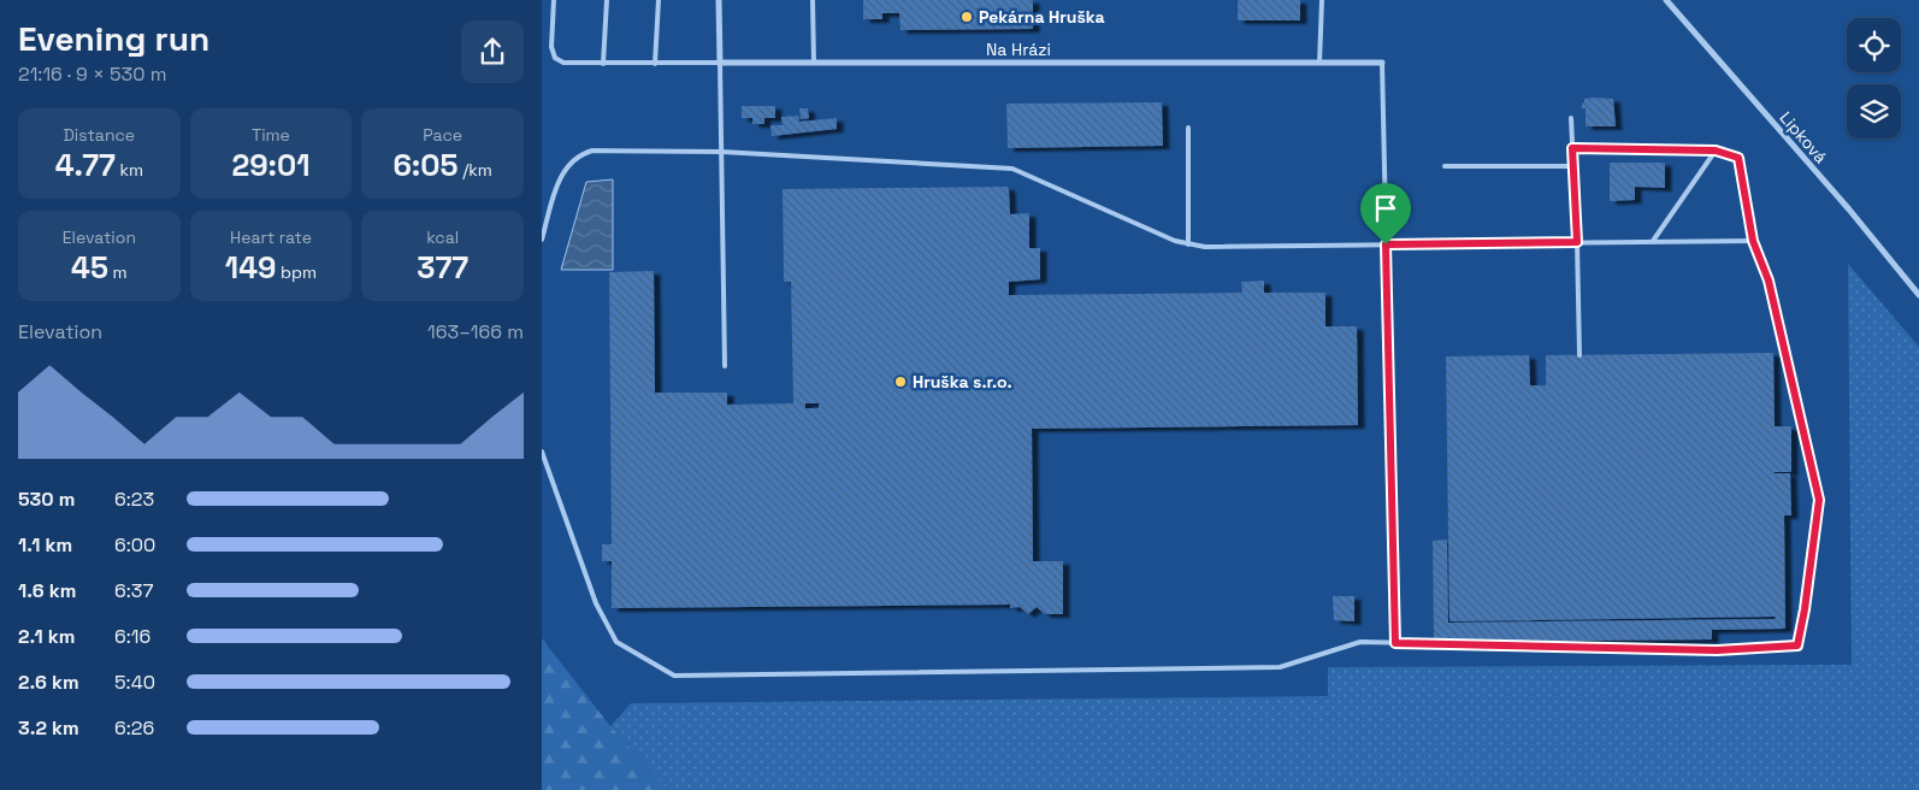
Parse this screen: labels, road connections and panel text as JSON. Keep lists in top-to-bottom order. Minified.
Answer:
{"streets":{"street":["Na Hrázi","Lipková"]},"places":["Pekárna Hruška","Hruška s.r.o."],"page":{"heading":["Evening run","21:16 · 9 × 530 m"],"stats":[["Distance","4.77 km"],["Time","29:01"],["Pace","6:05 /km"],["Elevation","45 m"],["Heart rate","149 bpm"],["kcal","377"]],"chart":["Elevation","163–166 m"],"list":[{"name":"530 m","note":"6:23"},{"name":"1.1 km","note":"6:00"},{"name":"1.6 km","note":"6:37"},{"name":"2.1 km","note":"6:16"},{"name":"2.6 km","note":"5:40"},{"name":"3.2 km","note":"6:26"}]}}
